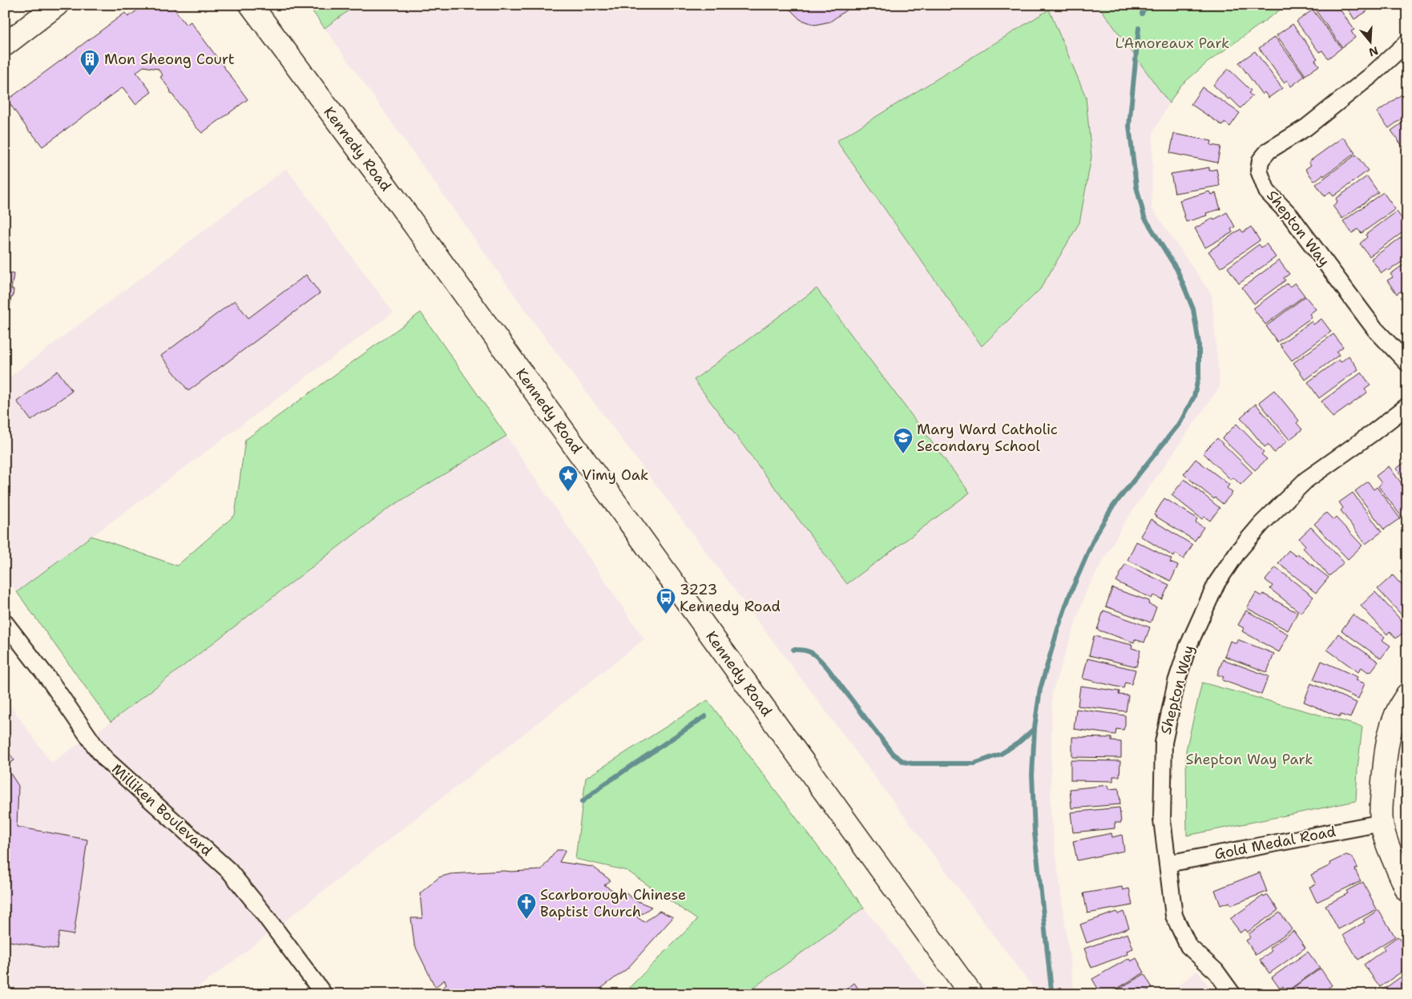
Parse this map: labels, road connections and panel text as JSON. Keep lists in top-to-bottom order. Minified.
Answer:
{"streets":{"main road":["Kennedy Road"],"street":["Shepton Way","Milliken Boulevard","Gold Medal Road"]},"crossings":[["Shepton Way","Gold Medal Road"]],"parks":["L'Amoreaux Park","Shepton Way Park"],"places":{"building":["Mon Sheong Court"],"school or university":["Mary Ward Catholic Secondary School"],"place":["Vimy Oak"],"bus stop":["3223 Kennedy Road"],"church":["Scarborough Chinese Baptist Church"]},"north":"bottom"}
